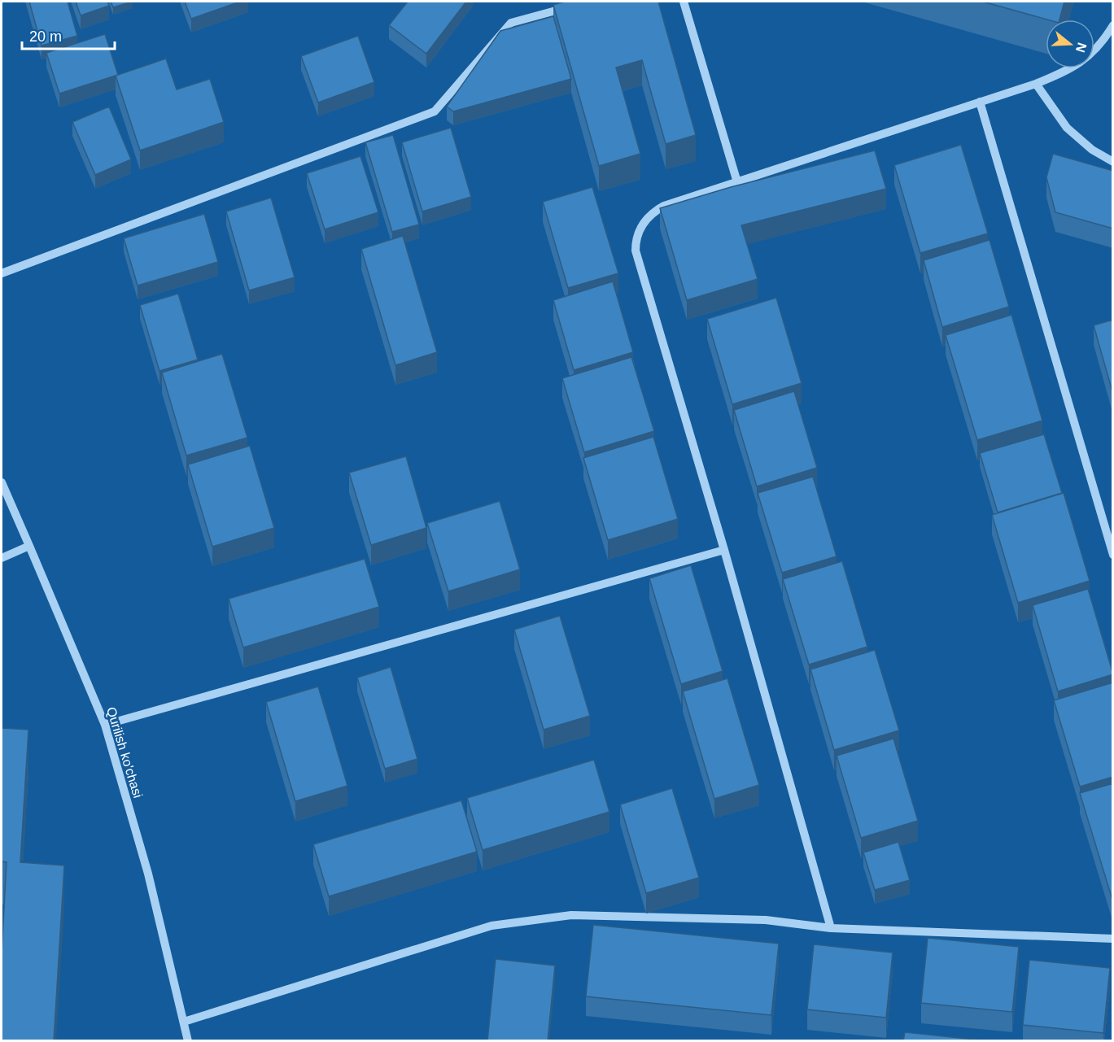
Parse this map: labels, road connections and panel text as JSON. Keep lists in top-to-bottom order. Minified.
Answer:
{"streets":{"street":["Qurilish ko'chasi"]},"scale_bar":"20 m","north":"right"}
